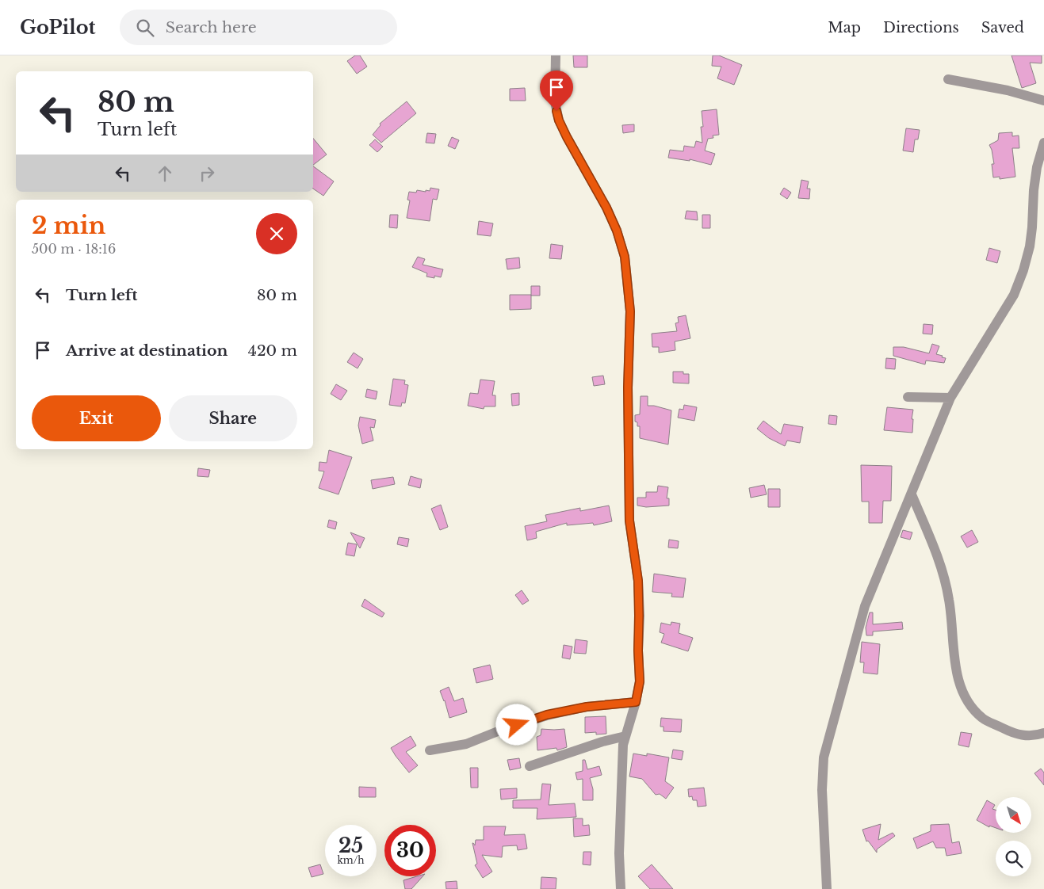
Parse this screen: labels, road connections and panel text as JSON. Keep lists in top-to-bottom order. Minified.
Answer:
{"north":"bottom right","page":{"header":"GoPilot","search":"Search here","nav":["Map","Directions","Saved"],"turn":["80 m","Turn left"],"heading":["2 min","500 m · 18:16"],"list":[{"name":"Turn left","value":"80 m"},{"name":"Arrive at destination","value":"420 m"}],"buttons":["Exit","Share"],"speed":"25 km/h","limit":"30"}}
